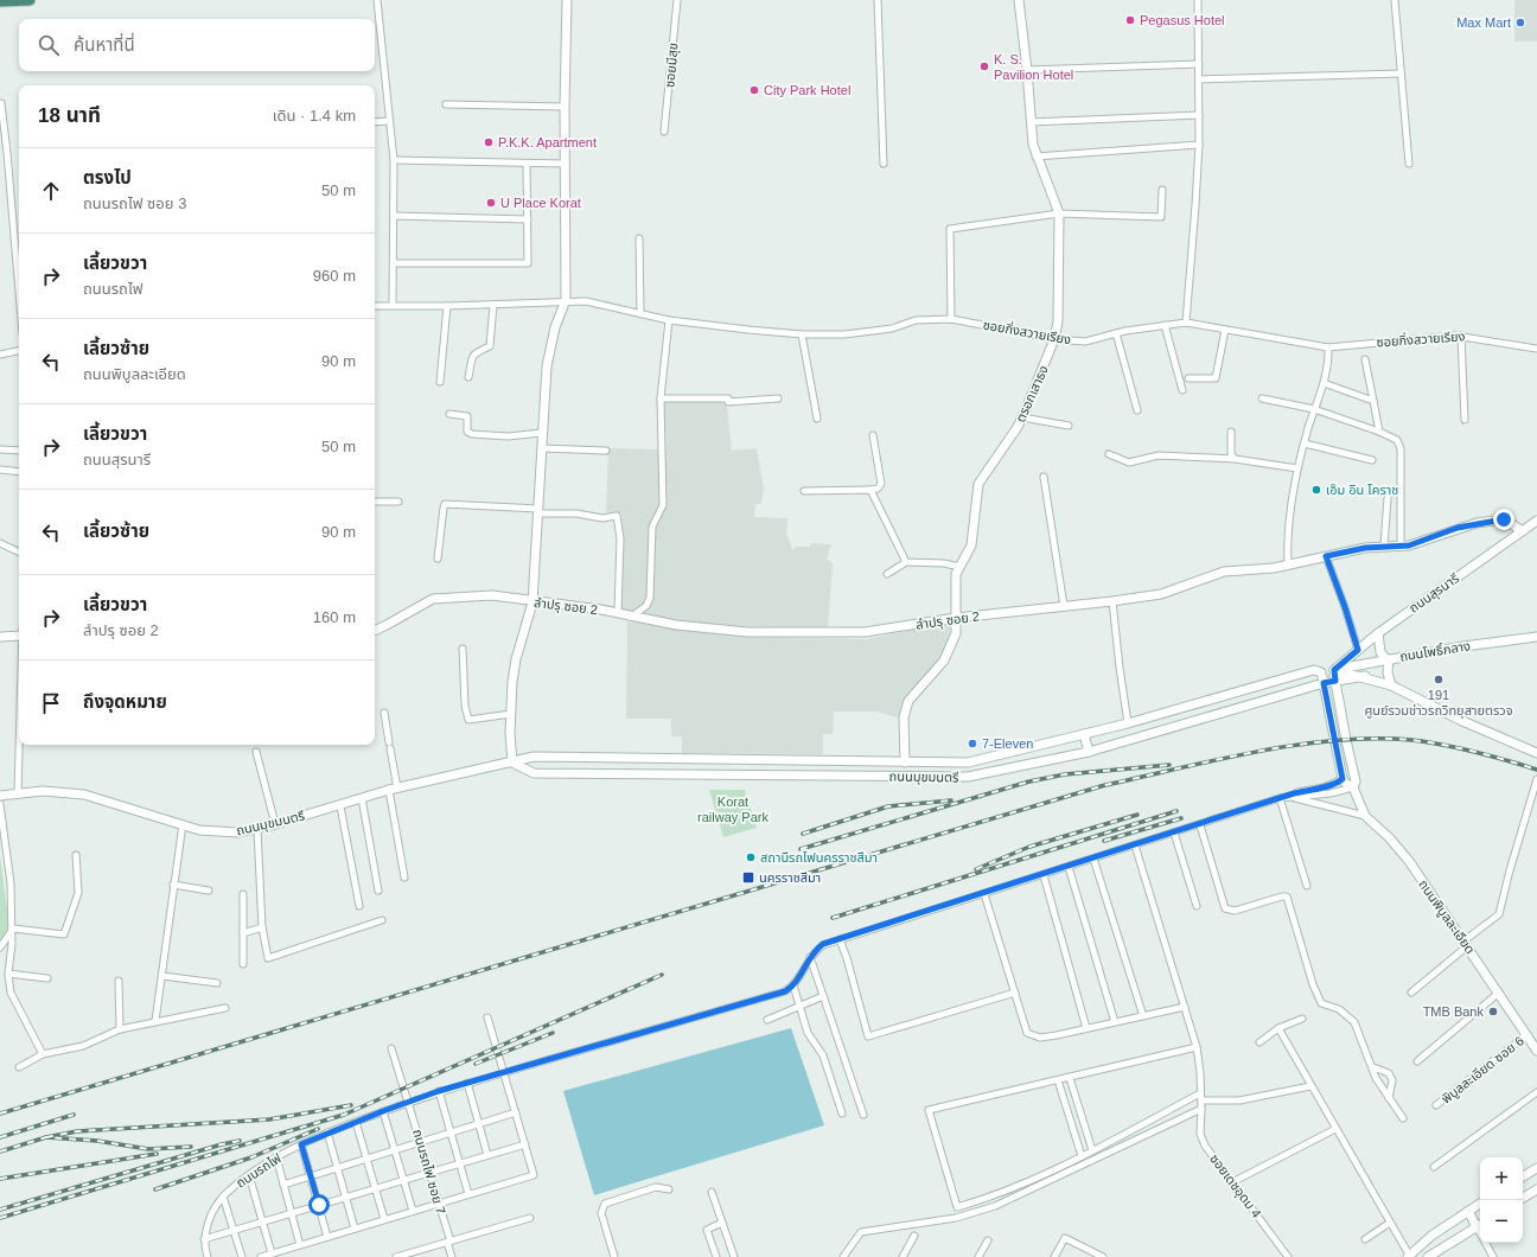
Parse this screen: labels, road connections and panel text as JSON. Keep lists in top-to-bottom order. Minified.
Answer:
{"streets":{"main road":["ตรอกเสาธง","ถนนสุรนารี","ลำปรุ ซอย 2","ถนนโพธิ์กลาง","ถนนมุขมนตรี","ถนนพิบูลละเอียด"],"street":["ซอยมีสุข","ซอยกิ่งสวายเรียง","พิบูลละเอียด ซอย 6","ถนนรถไฟ","ถนนรถไฟ ซอย 7","ซอยเดชอุดม 4"]},"crossings":[["ซอยกิ่งสวายเรียง","ตรอกเสาธง"],["ตรอกเสาธง","ลำปรุ ซอย 2"],["ตรอกเสาธง","ถนนมุขมนตรี"],["ถนนสุรนารี","ลำปรุ ซอย 2"],["ถนนสุรนารี","ถนนโพธิ์กลาง"],["ถนนสุรนารี","ถนนพิบูลละเอียด"],["ถนนโพธิ์กลาง","ถนนมุขมนตรี"],["ถนนโพธิ์กลาง","ถนนพิบูลละเอียด"],["ถนนมุขมนตรี","ถนนพิบูลละเอียด"],["ถนนพิบูลละเอียด","พิบูลละเอียด ซอย 6"],["ถนนรถไฟ","ถนนรถไฟ ซอย 7"]],"parks":["Korat railway Park"],"places":{"other":["Pegasus Hotel","Max Mart","K. S. Pavilion Hotel","City Park Hotel","P.K.K. Apartment","U Place Korat","เอ็ม อิน โคราช","191 ศูนย์รวมข่าวรถวิทยุสายตรวจ","7-Eleven","สถานีรถไฟนครราชสีมา","TMB Bank"],"transit":["นครราชสีมา"]},"page":{"search":"ค้นหาที่นี่","heading":["18 นาที","เดิน · 1.4 km"],"list":[["ตรงไป","ถนนรถไฟ ซอย 3","50 m"],["เลี้ยวขวา","ถนนรถไฟ","960 m"],["เลี้ยวซ้าย","ถนนพิบูลละเอียด","90 m"],["เลี้ยวขวา","ถนนสุรนารี","50 m"],["เลี้ยวซ้าย","90 m"],["เลี้ยวขวา","ลำปรุ ซอย 2","160 m"],"ถึงจุดหมาย"],"map_buttons":["+","−"]}}
